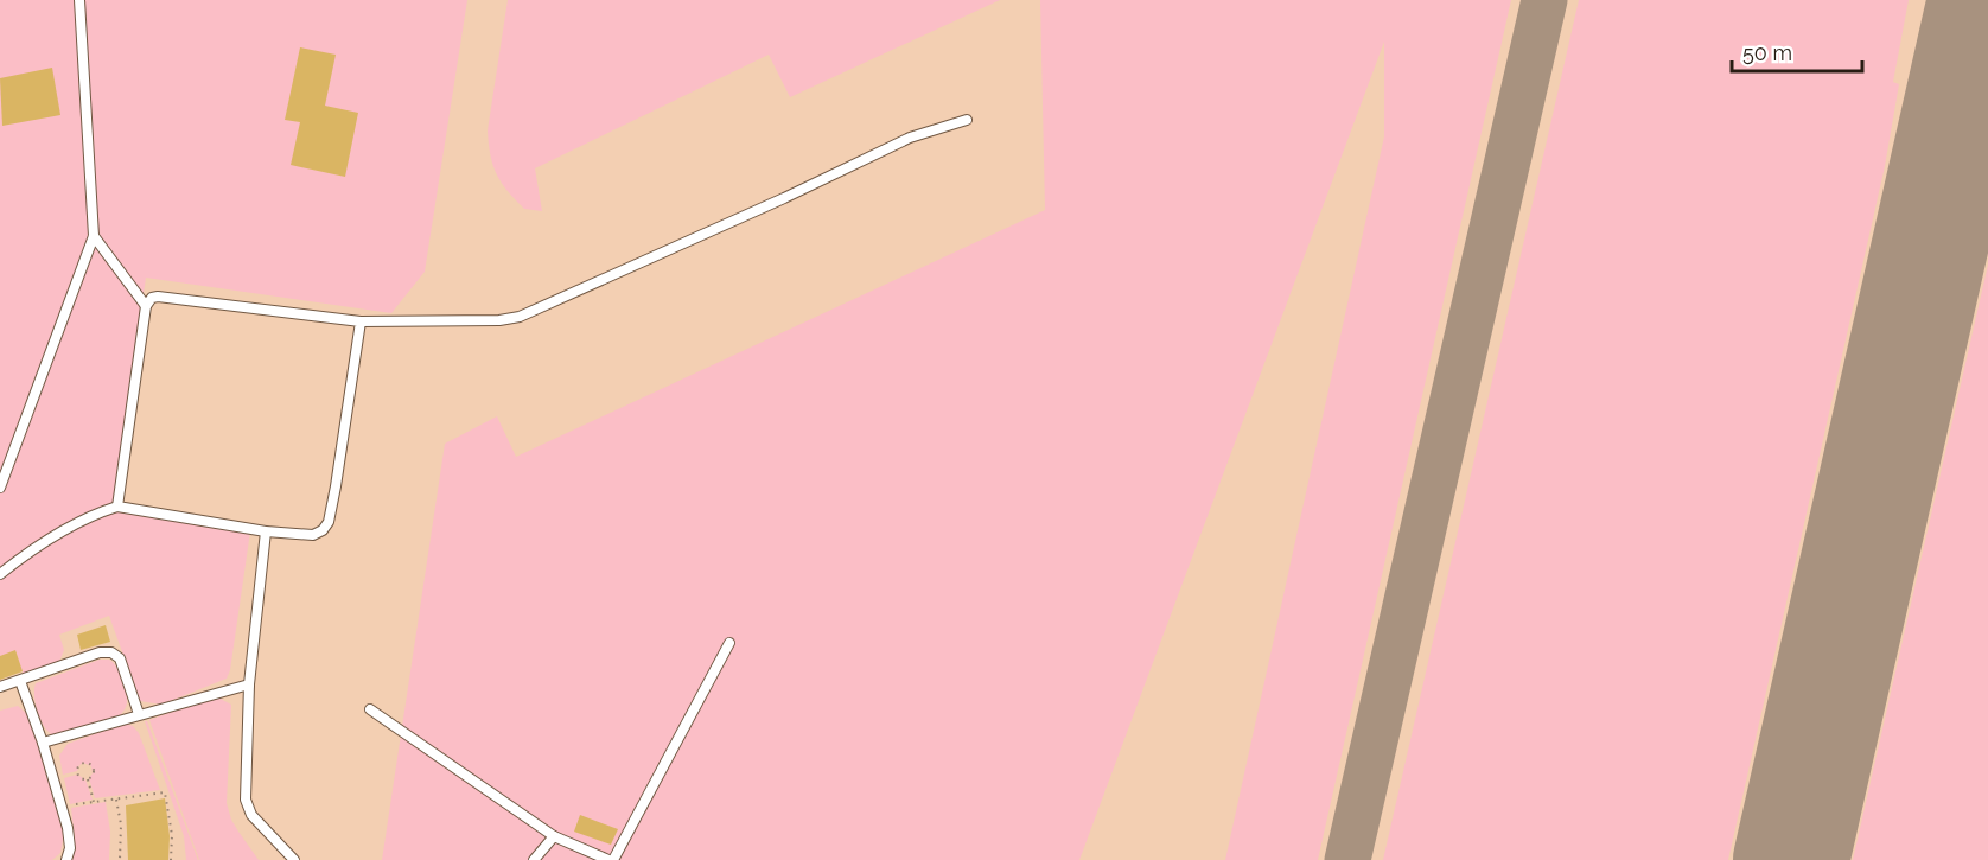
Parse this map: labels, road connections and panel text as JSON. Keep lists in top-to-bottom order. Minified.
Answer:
{"scale_bar":"50 m"}
